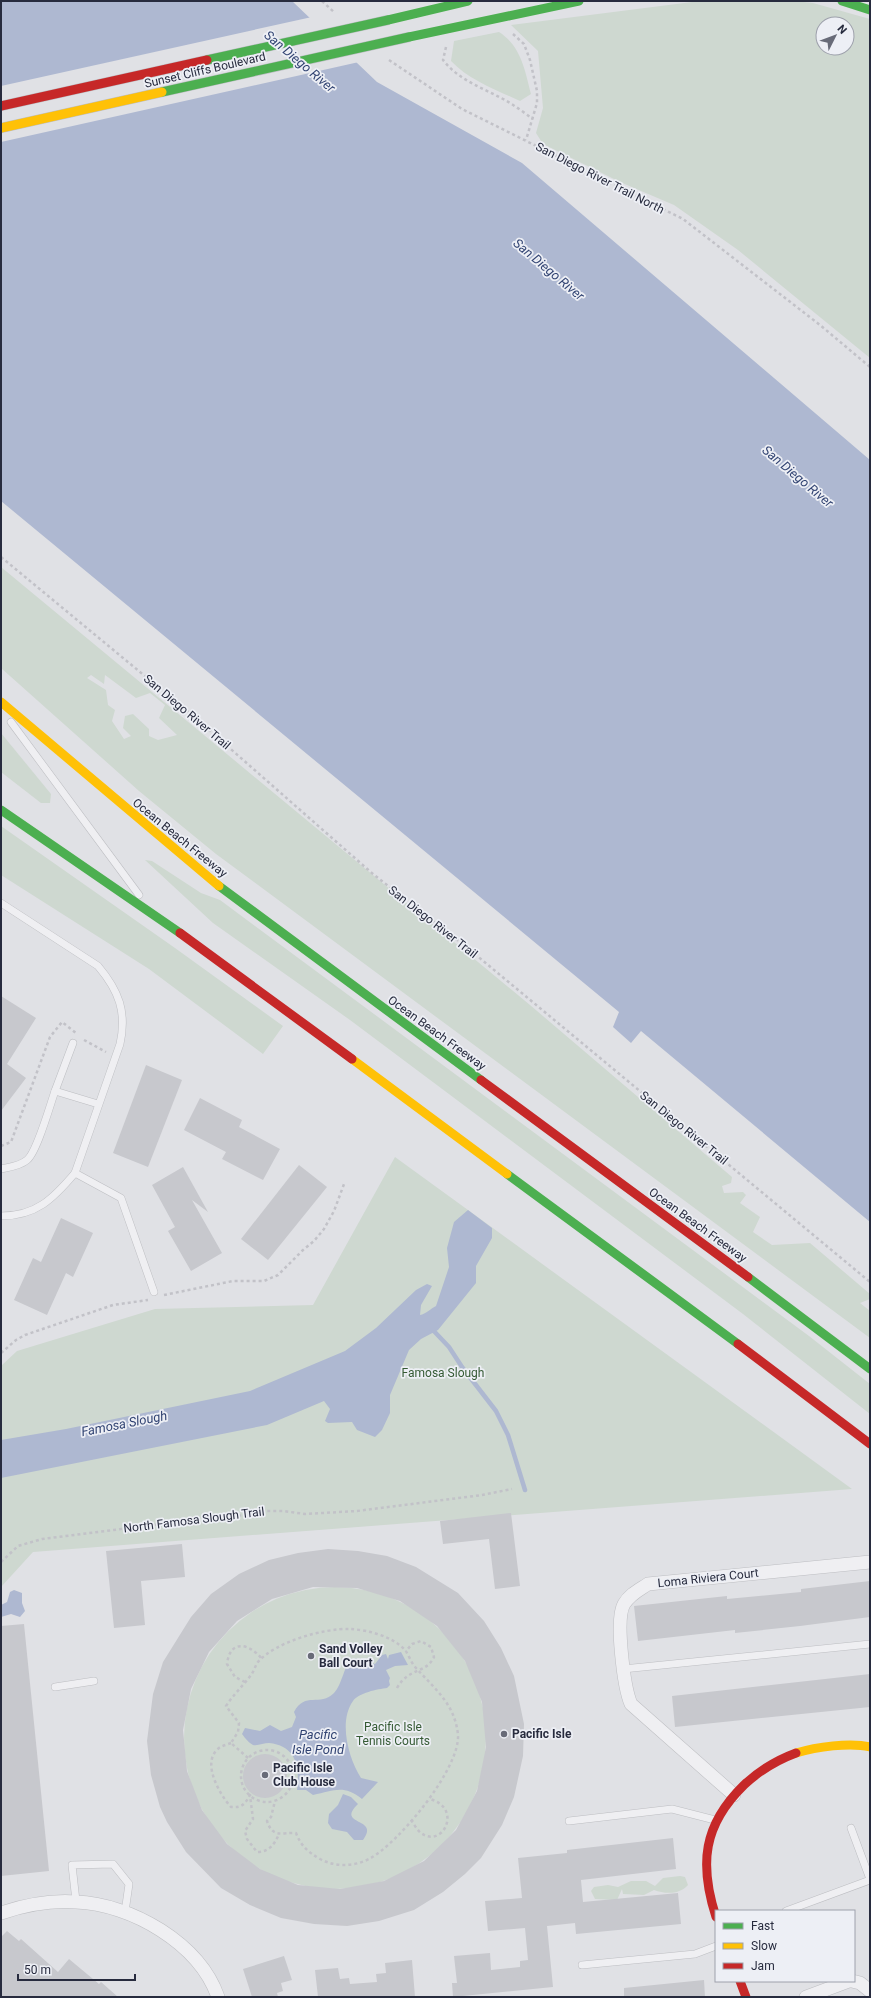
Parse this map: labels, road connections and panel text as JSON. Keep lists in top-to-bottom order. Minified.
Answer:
{"streets":{"main road":["Sunset Cliffs Boulevard","Ocean Beach Freeway"],"street":["Loma Riviera Court"],"path":["San Diego River Trail North","San Diego River Trail","North Famosa Slough Trail"]},"water":["San Diego River","Famosa Slough","Pacific Isle Pond"],"parks":["Famosa Slough","Pacific Isle Tennis Courts"],"places":["Sand Volley Ball Court","Pacific Isle","Pacific Isle Club House"],"legend":["Fast","Slow","Jam"],"scale_bar":"50 m","north":"top right"}
